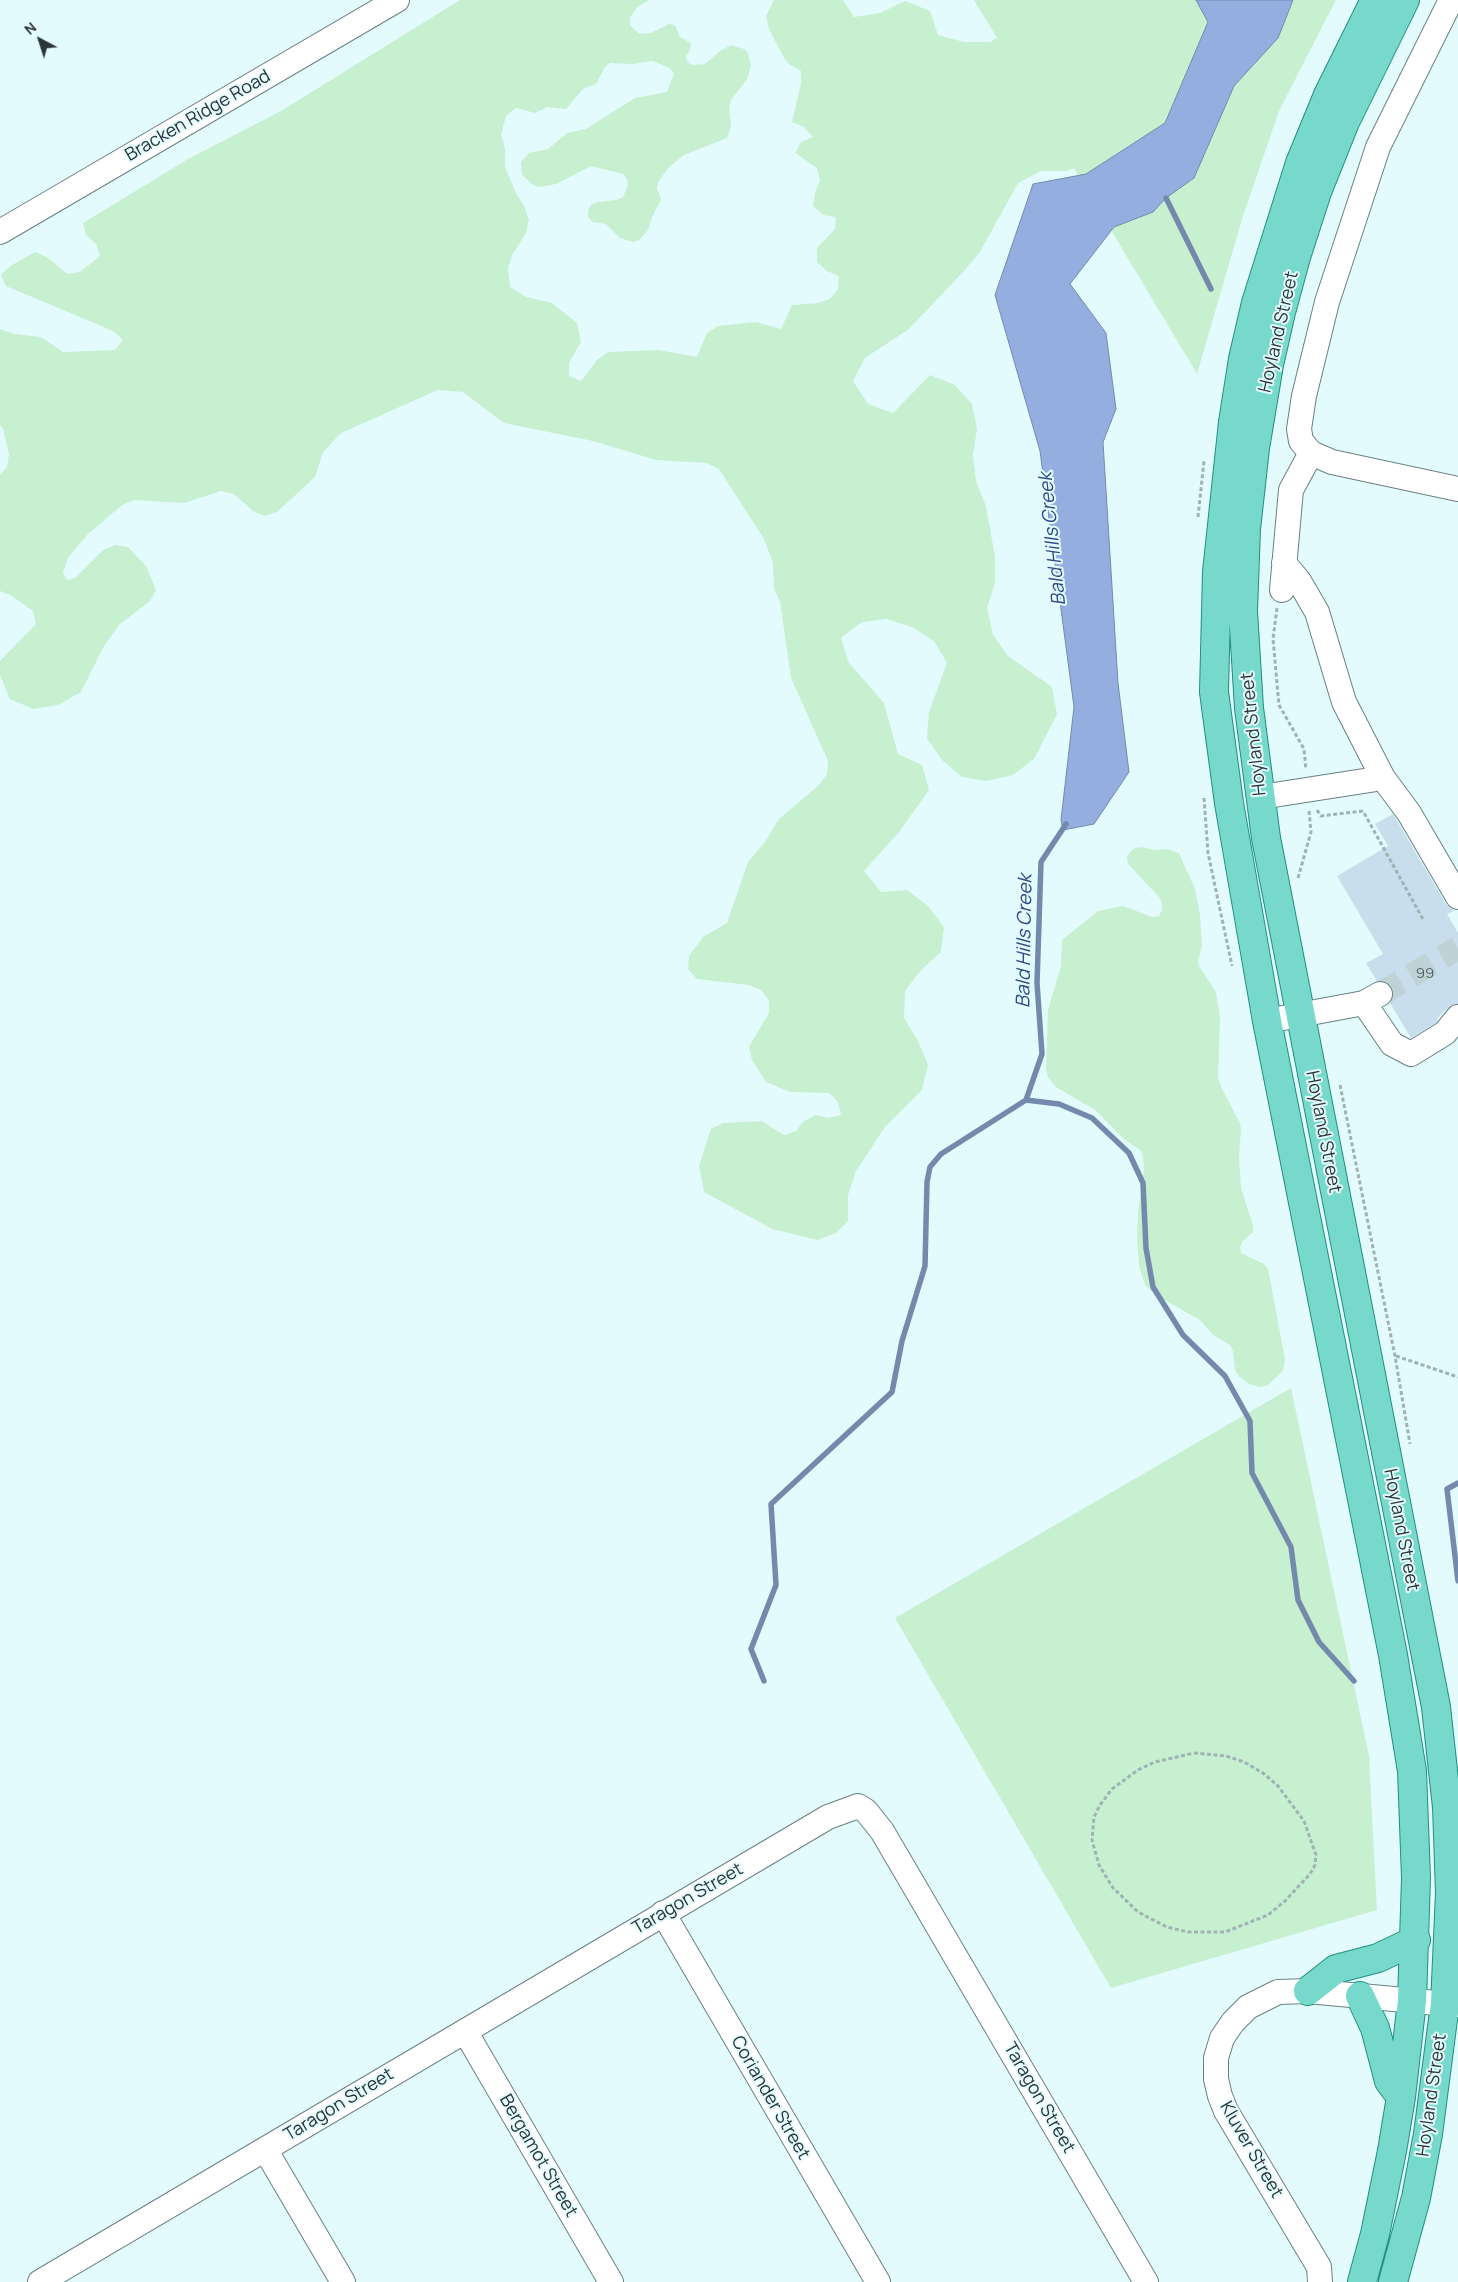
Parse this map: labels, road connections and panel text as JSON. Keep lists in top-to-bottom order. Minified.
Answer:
{"streets":{"main road":["Hoyland Street"],"street":["Bracken Ridge Road","Taragon Street","Coriander Street","Kluver Street","Bergamot Street"]},"crossings":[["Hoyland Street","Kluver Street"],["Taragon Street","Coriander Street"],["Taragon Street","Bergamot Street"]],"water":["Bald Hills Creek"],"house_numbers":["99"],"north":"top left"}
